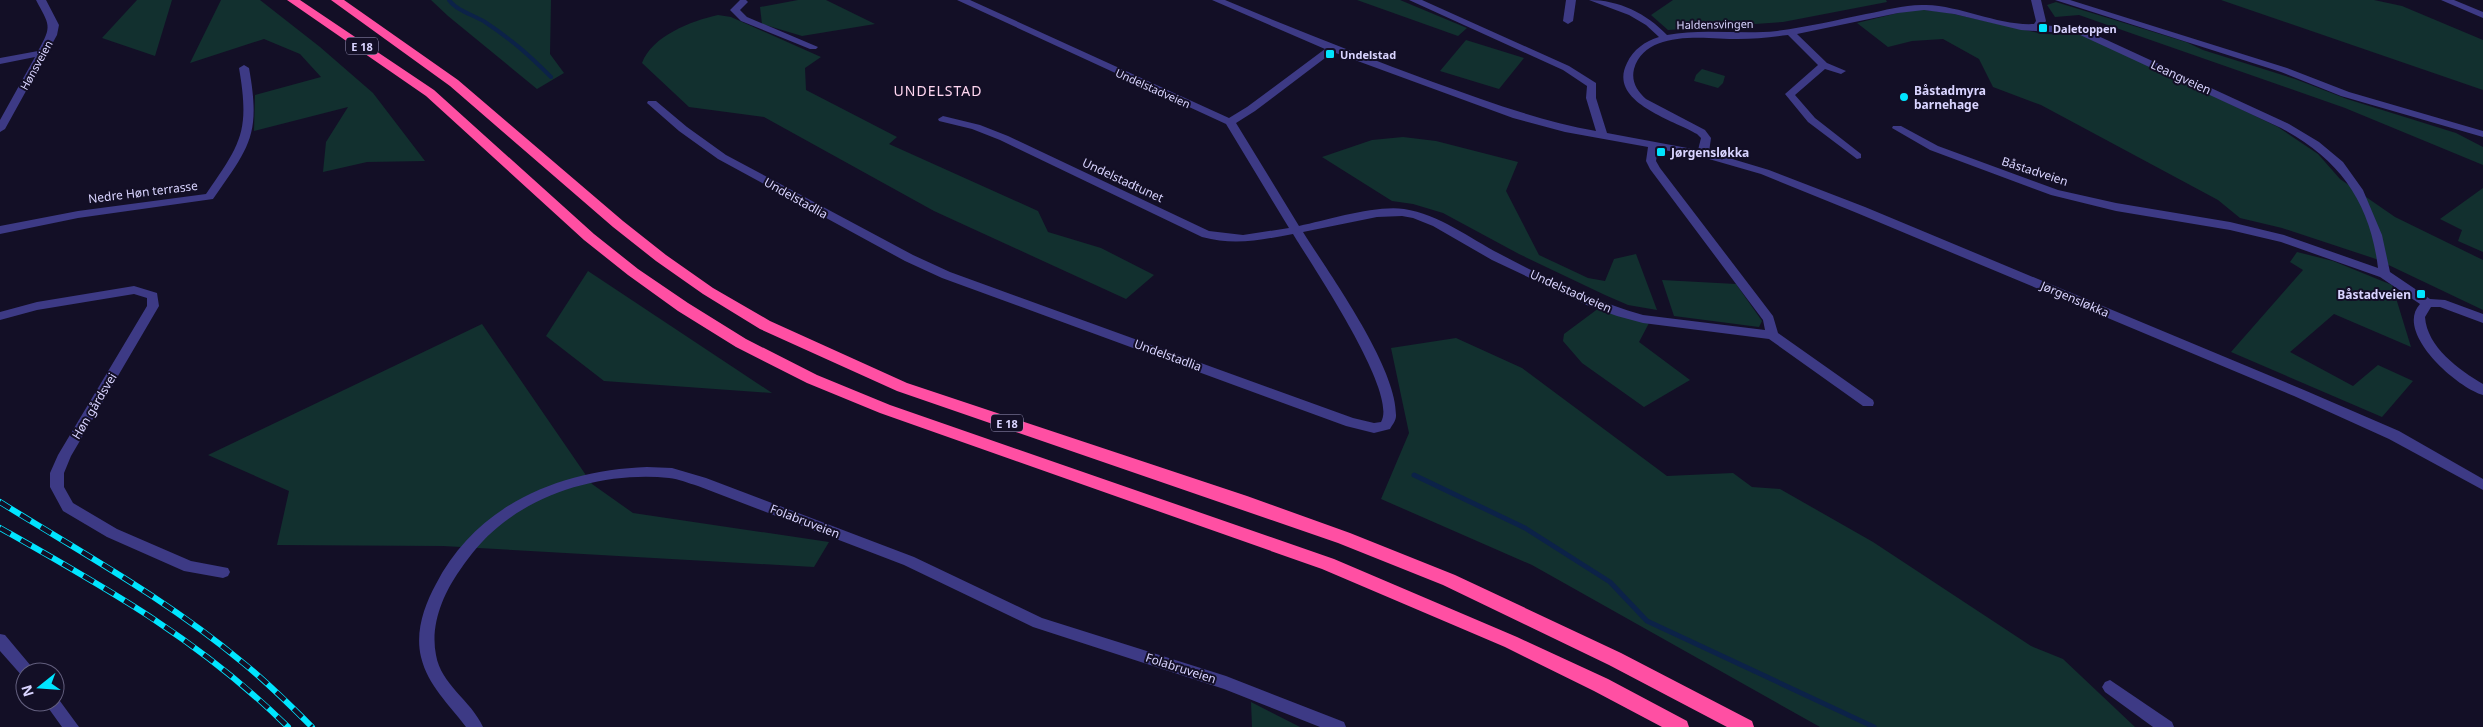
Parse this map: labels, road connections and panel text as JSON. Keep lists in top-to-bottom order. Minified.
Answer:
{"streets":{"highway":["E 18"],"street":["Haldensvingen","Hønsveien","Leangveien","Undelstadveien","Båstadveien","Undelstadtunet","Nedre Høn terrasse","Undelstadlia","Jørgensløkka","Høn gårdsvei","Folabruveien"]},"crossings":[["Haldensvingen","Leangveien"],["Haldensvingen","Jørgensløkka"],["Leangveien","Båstadveien"],["Undelstadveien","Undelstadtunet"],["Undelstadveien","Undelstadlia"],["Undelstadtunet","Undelstadlia"]],"districts":["UNDELSTAD"],"places":{"transit":["Daletoppen","Undelstad","Jørgensløkka","Båstadveien"],"other":["Båstadmyra barnehage"]},"north":"left"}
